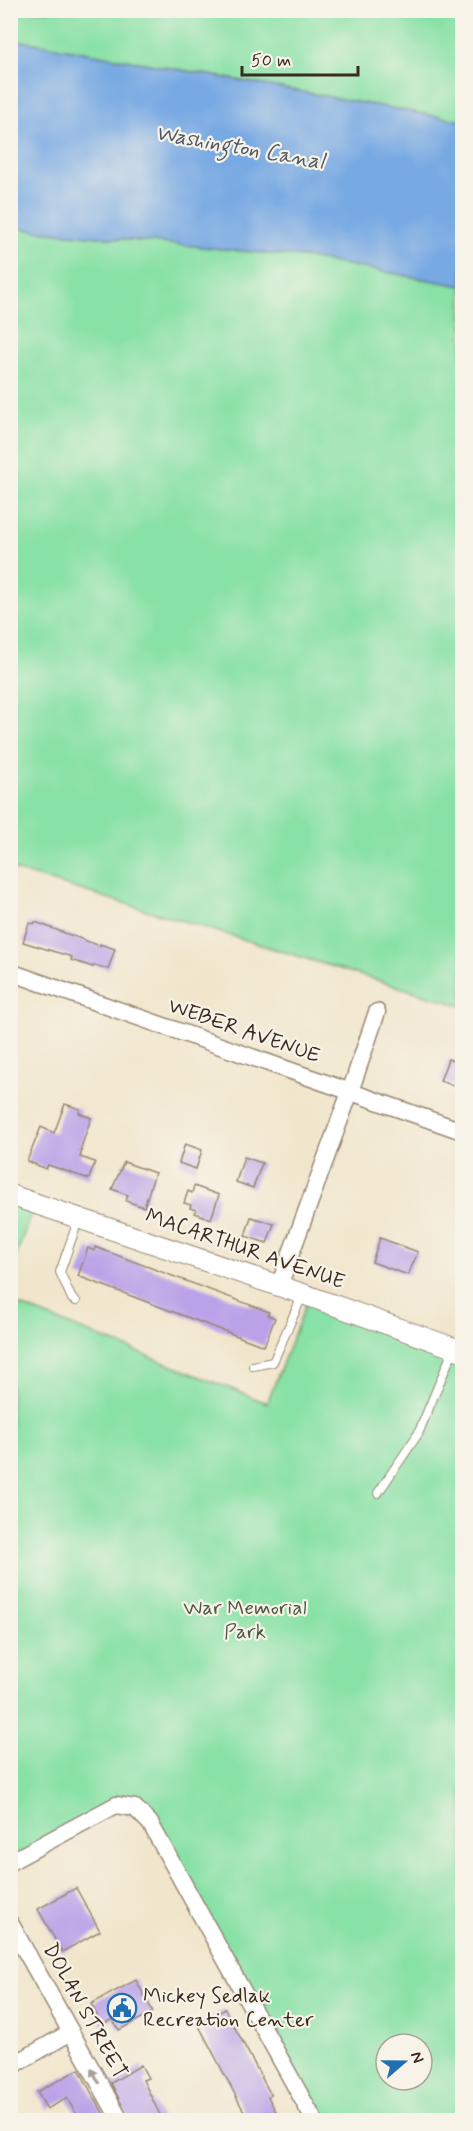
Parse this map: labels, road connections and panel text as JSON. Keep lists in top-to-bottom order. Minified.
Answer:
{"streets":{"street":["WEBER AVENUE","MACARTHUR AVENUE","DOLAN STREET"]},"one_way":["DOLAN STREET"],"water":["Washington Canal"],"parks":["War Memorial Park"],"places":{"public building":["Mickey Sedlak Recreation Center"]},"scale_bar":"50 m","north":"right"}
